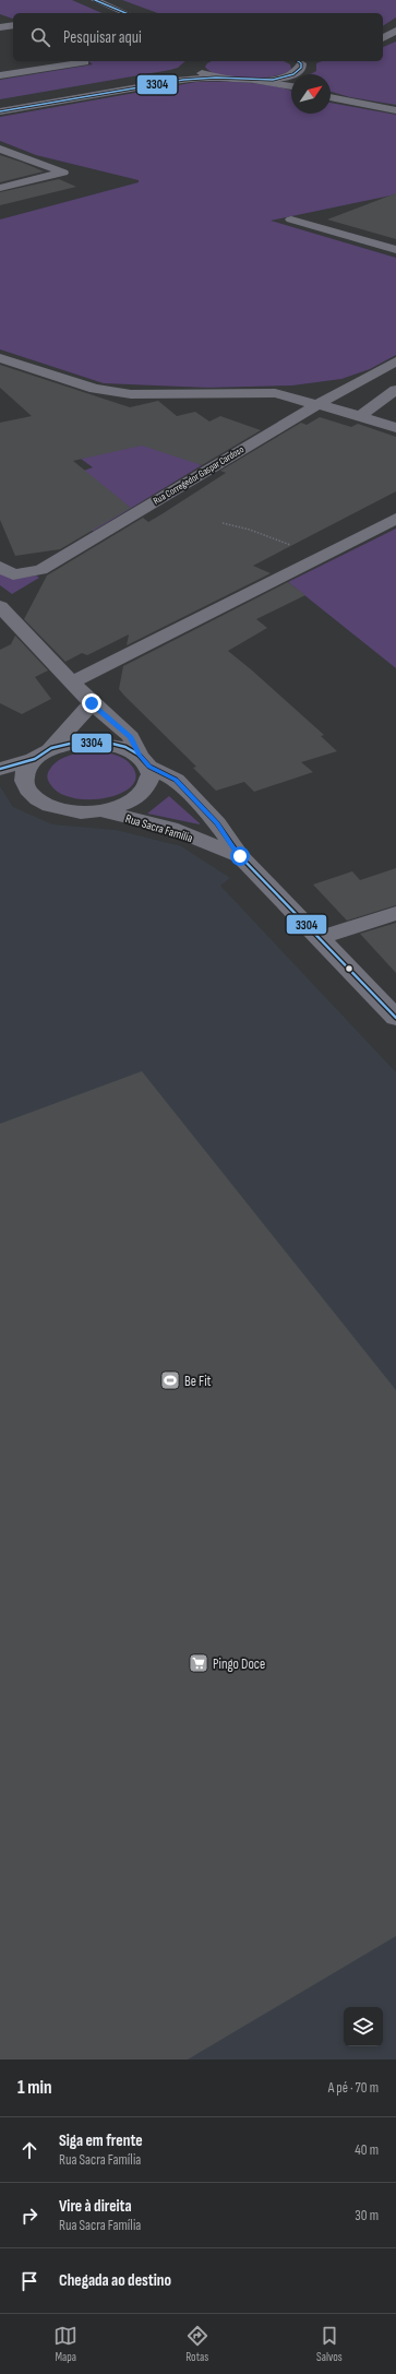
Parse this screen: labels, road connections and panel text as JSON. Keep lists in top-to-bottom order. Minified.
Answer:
{"streets":{"street":["Rua Corregedor Gaspar Cardoso","Rua Sacra Família"]},"places":{"sports":["Be Fit"],"supermarket":["Pingo Doce"]},"lines":["transit line 3304"],"north":"top right","page":{"search":"Pesquisar aqui","heading":["1 min","A pé · 70 m"],"list":[["Siga em frente","Rua Sacra Família","40 m"],["Vire à direita","Rua Sacra Família","30 m"],"Chegada ao destino"],"nav":["Mapa","Rotas","Salvos"]}}
